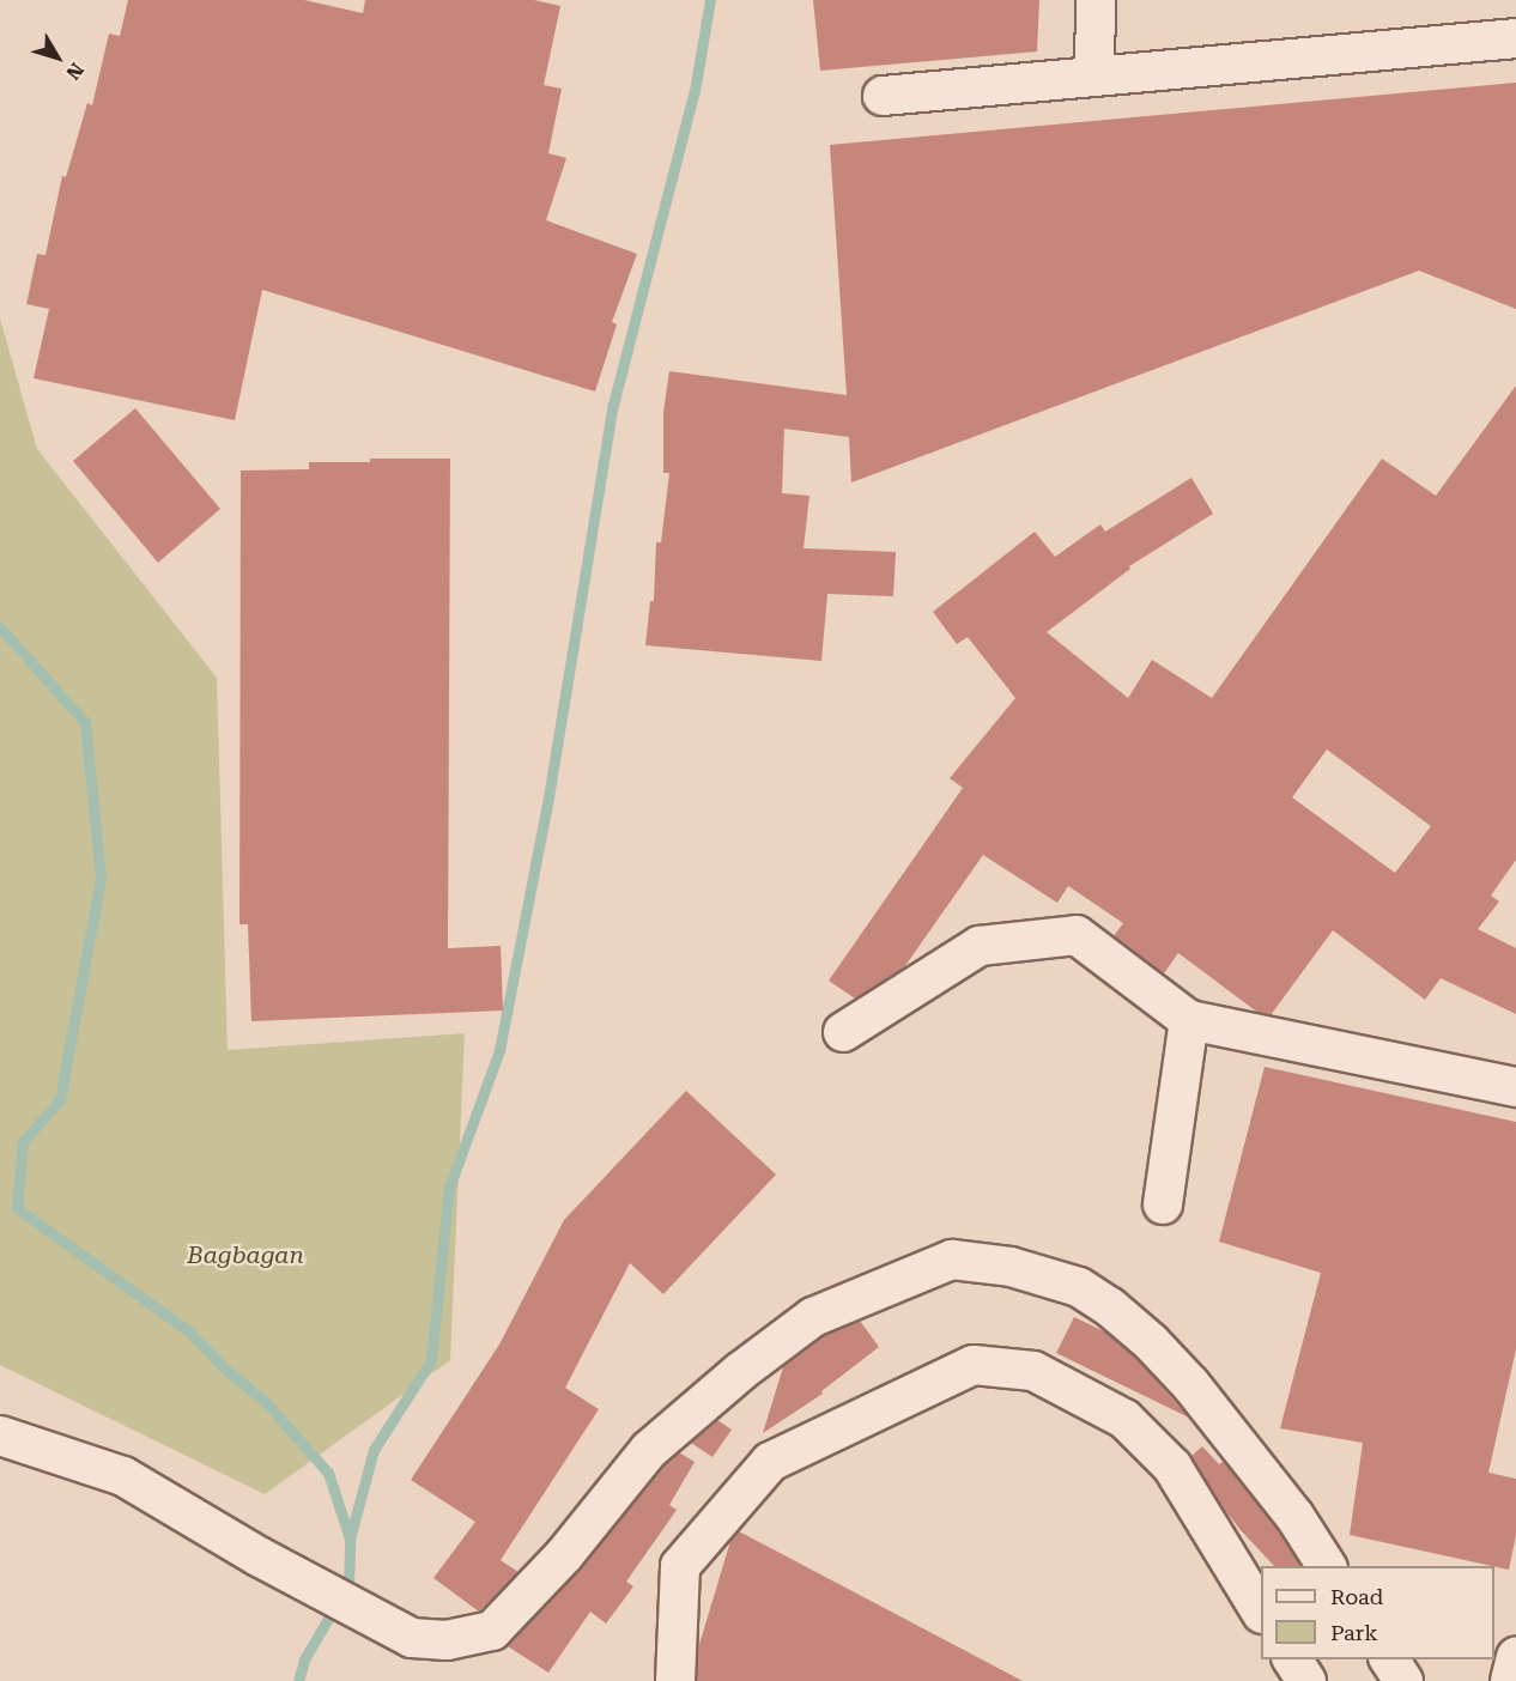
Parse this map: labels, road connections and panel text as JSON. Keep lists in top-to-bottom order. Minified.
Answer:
{"parks":["Bagbagan"],"legend":["Road","Park"],"north":"bottom right"}
